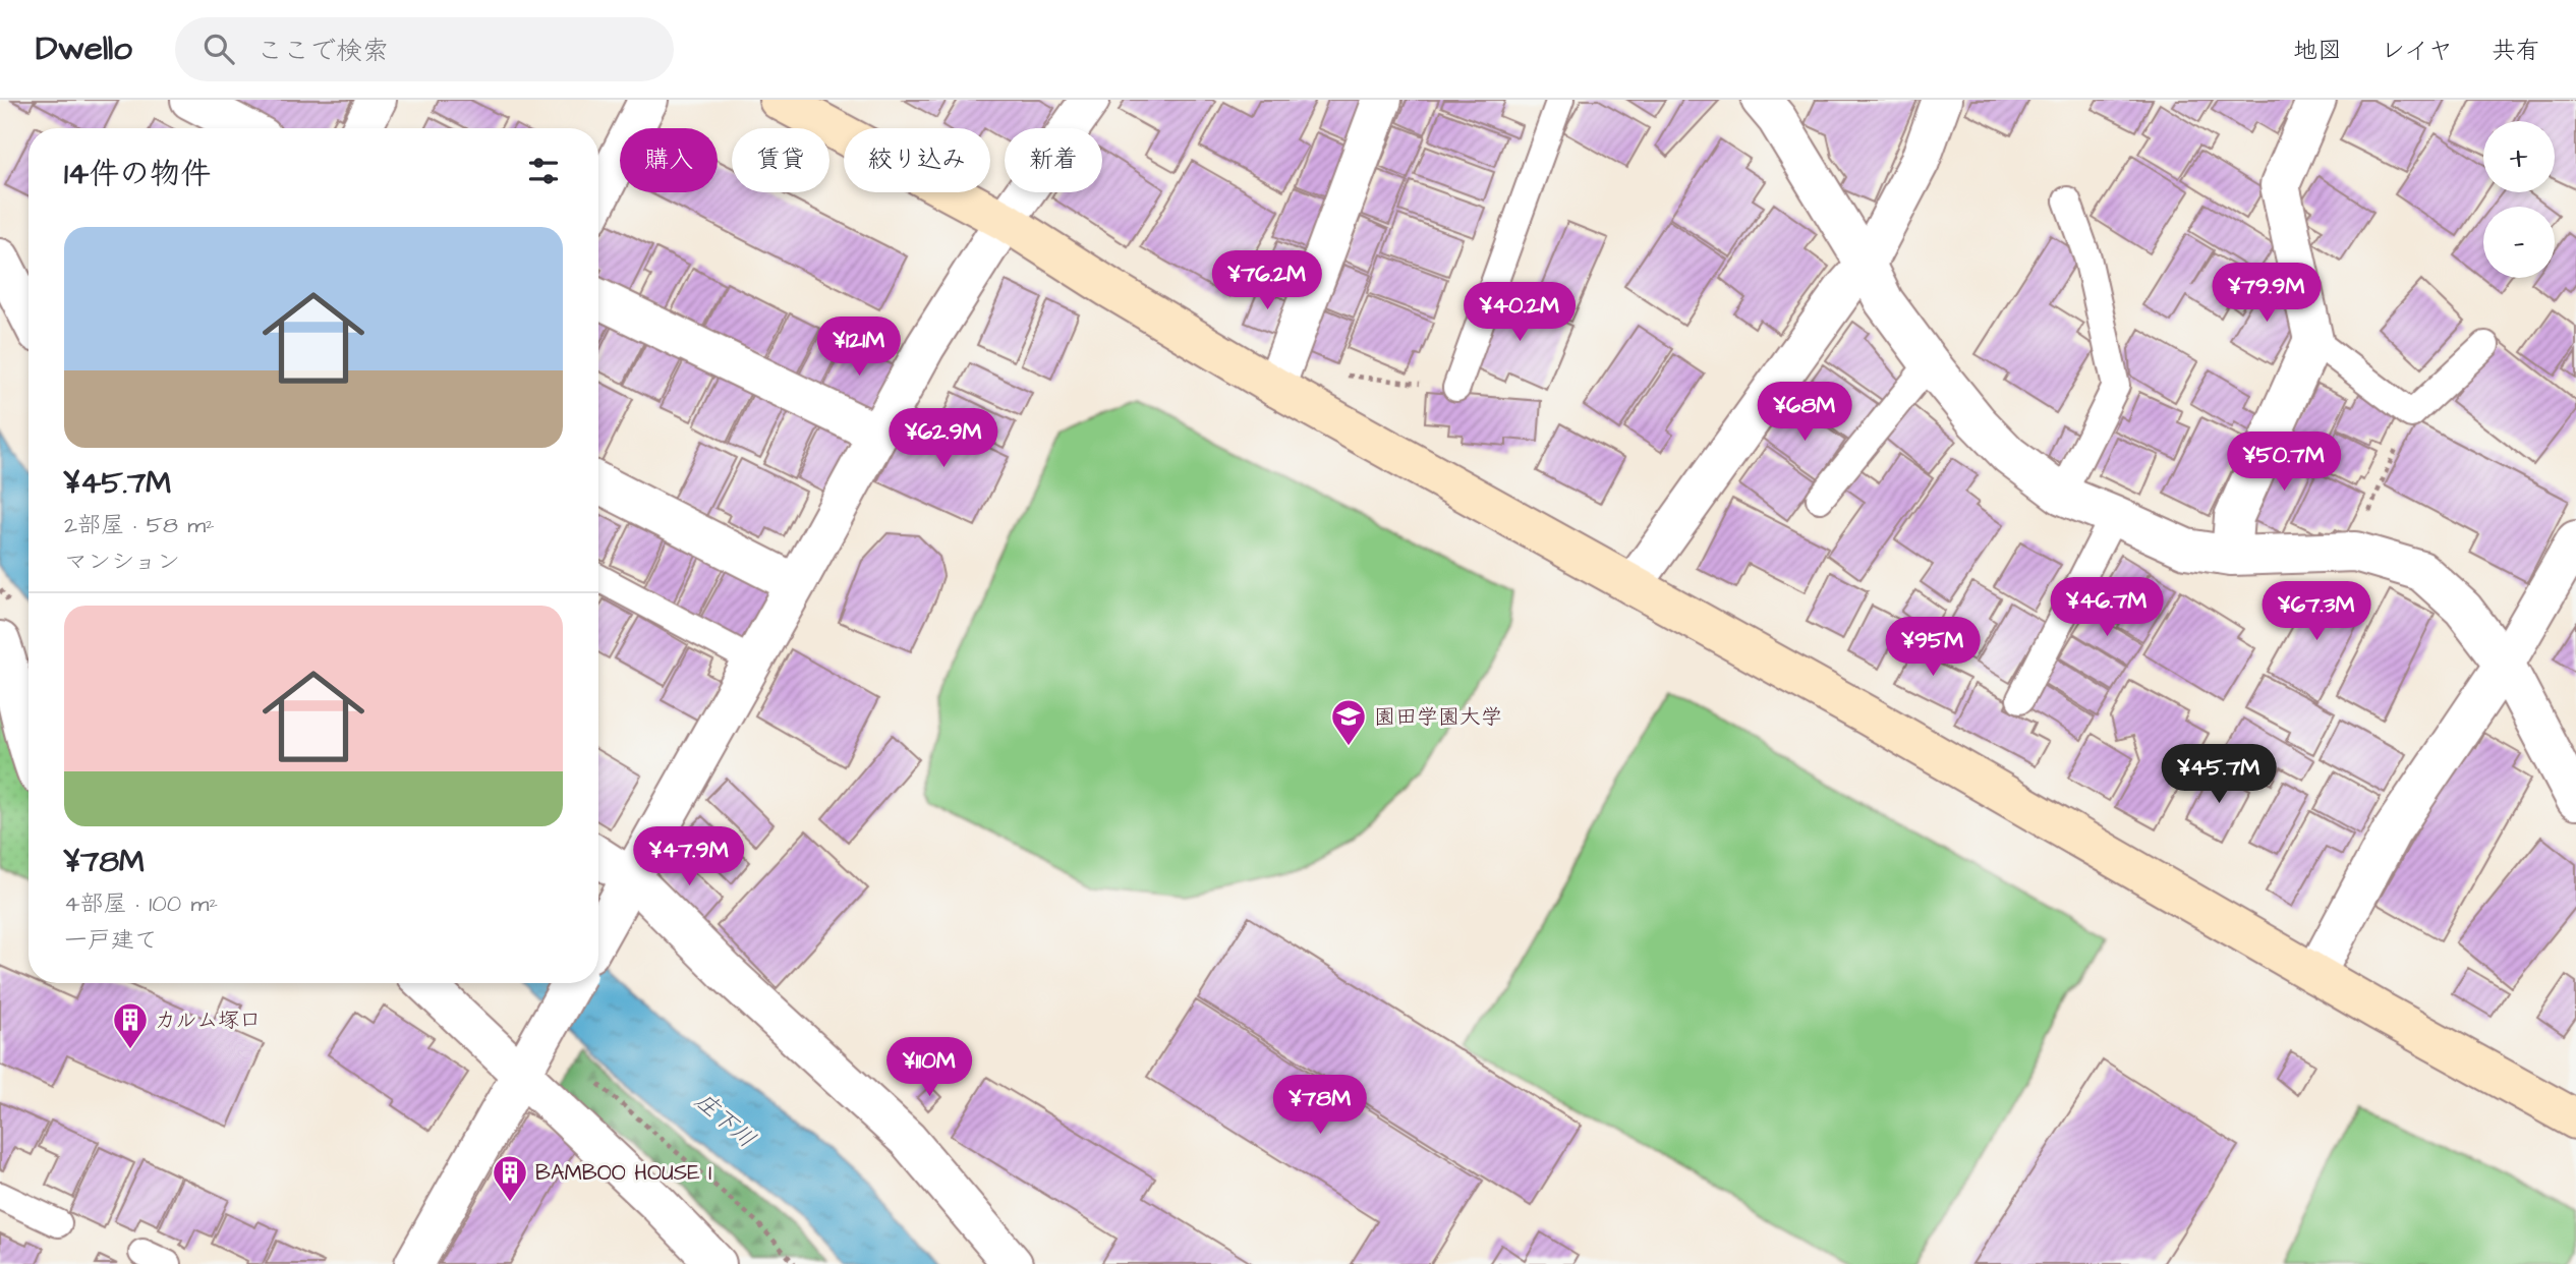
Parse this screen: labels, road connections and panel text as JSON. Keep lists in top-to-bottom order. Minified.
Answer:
{"water":["庄下川"],"places":{"school or university":["園田学園大学"],"building":["カルム塚口","BAMBOO HOUSE I"]},"page":{"header":"Dwello","search":"ここで検索","nav":["地図","レイヤ","共有"],"map_buttons":["+","−"],"chip":["購入","賃貸","絞り込み","新着"],"heading":"14件の物件","list":[{"name":"¥45.7M","note":"2部屋 · 58 m² · マンション"},{"name":"¥78M","note":"4部屋 · 100 m² · 一戸建て"}],"price":["¥76.2M","¥79.9M","¥40.2M","¥121M","¥68M","¥62.9M","¥50.7M","¥46.7M","¥67.3M","¥95M","¥45.7M","¥47.9M","¥110M","¥78M"]}}
